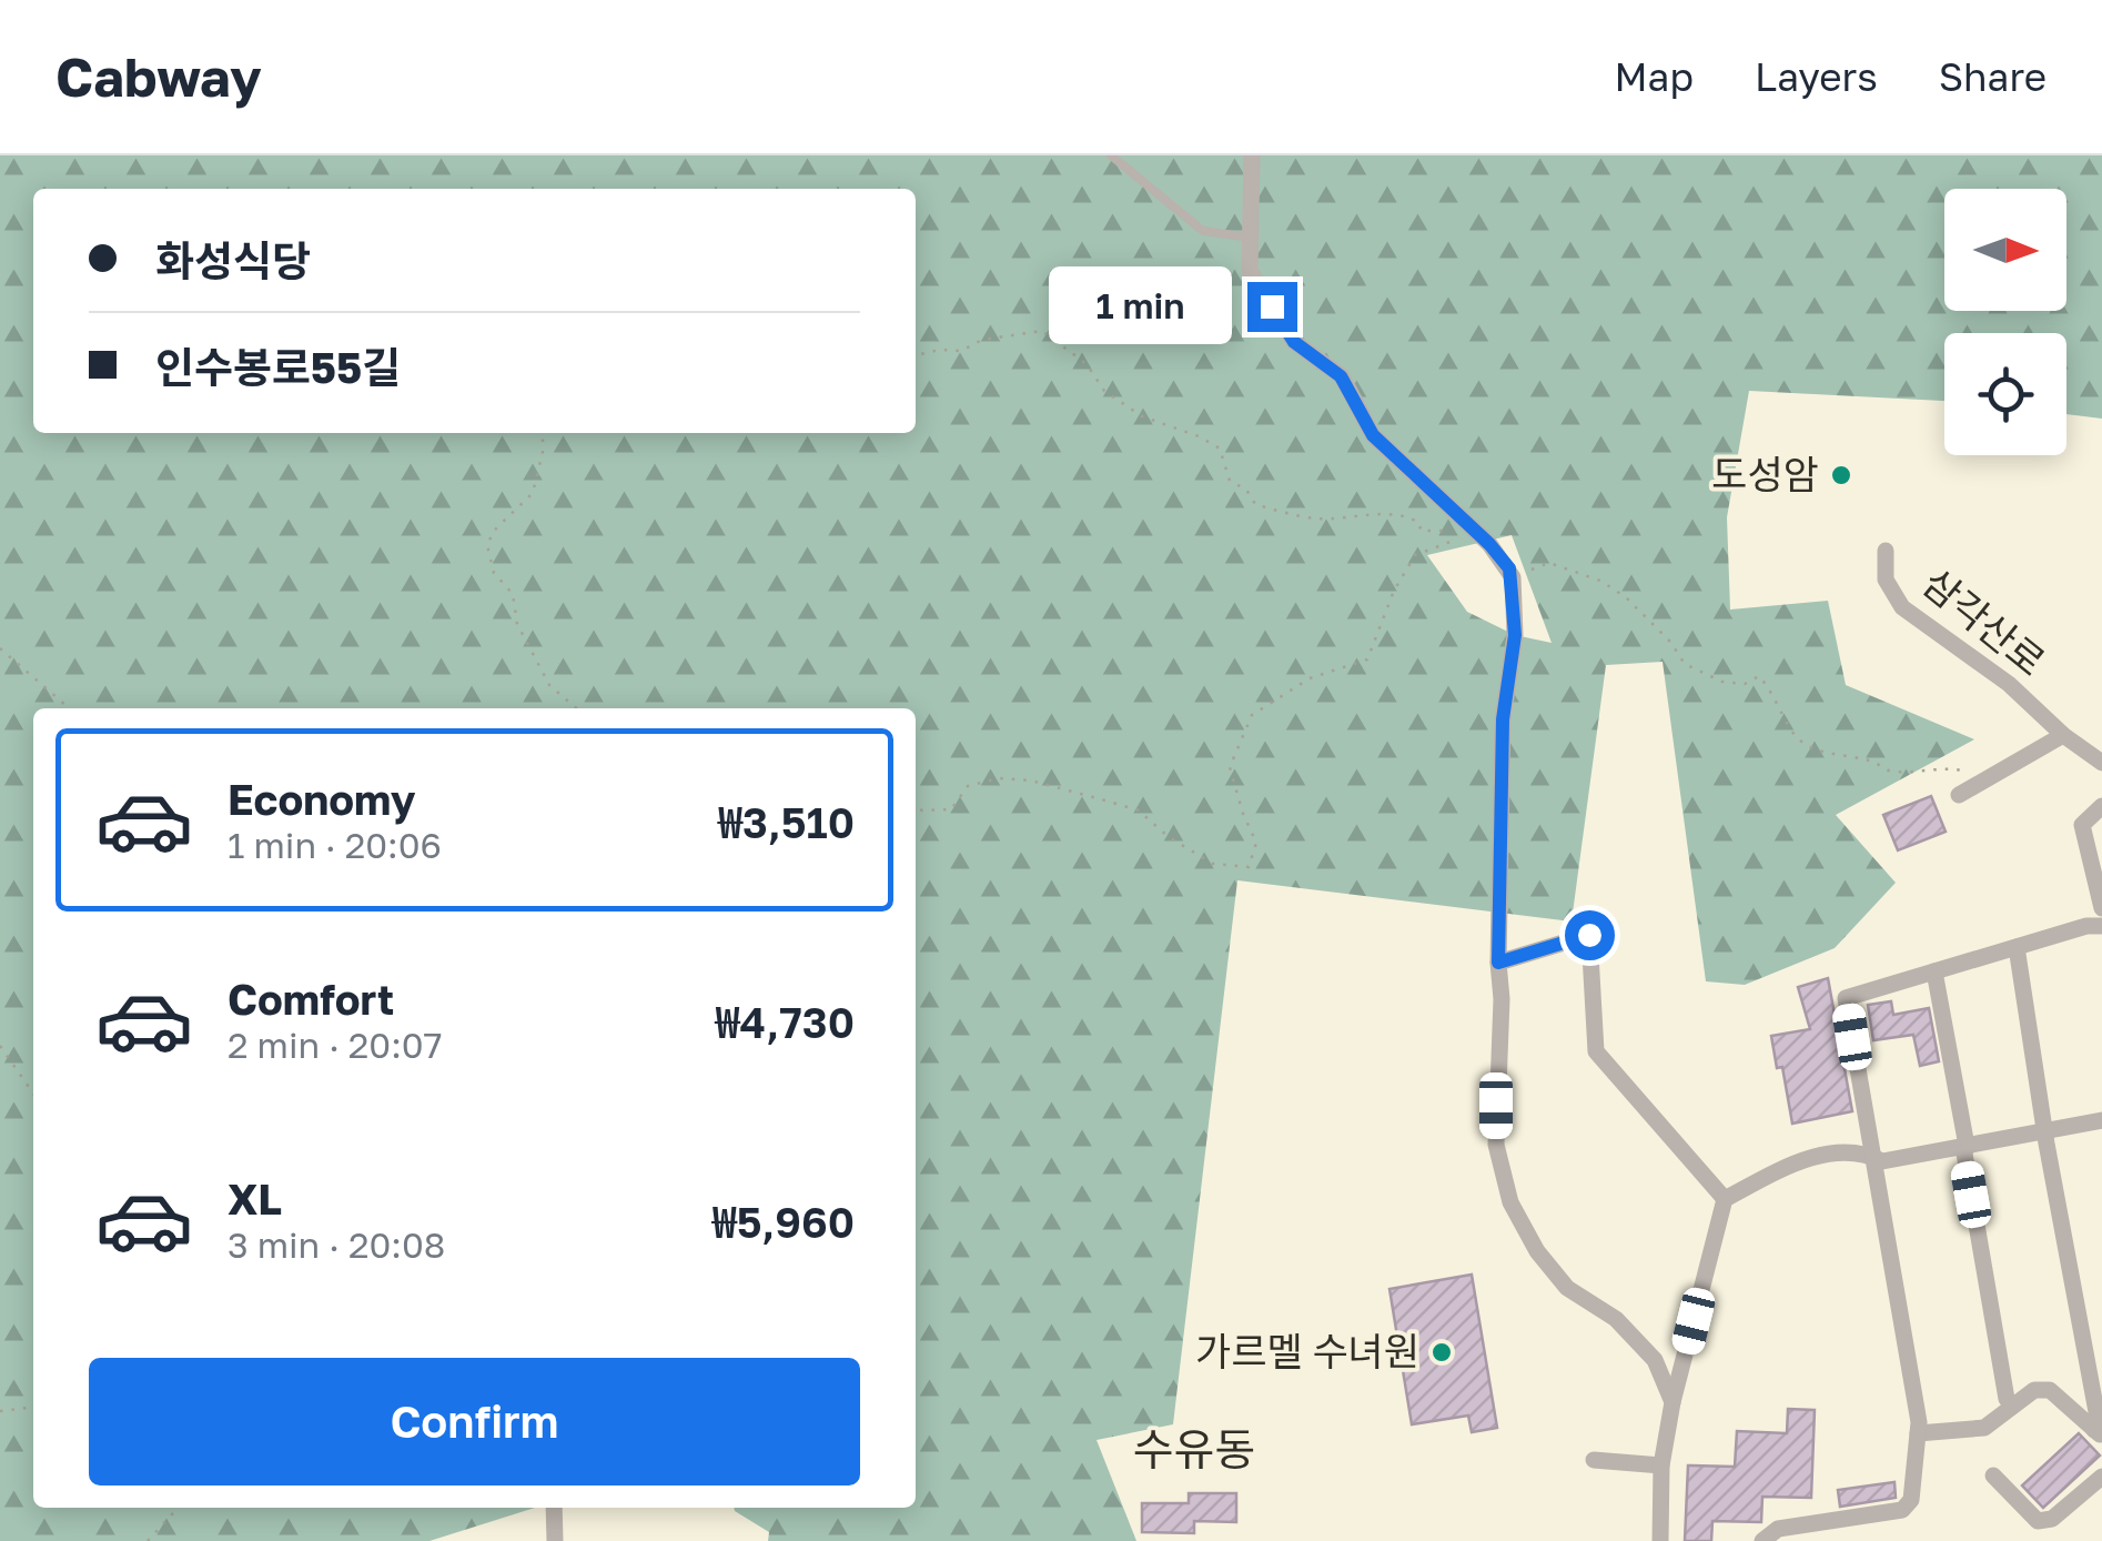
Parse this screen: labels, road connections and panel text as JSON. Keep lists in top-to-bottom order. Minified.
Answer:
{"streets":{"street":["삼각산로"]},"districts":["수유동"],"places":["도성암","가르멜 수녀원"],"north":"right","page":{"header":"Cabway","nav":["Map","Layers","Share"],"banner":["화성식당","인수봉로55길"],"bubble":"1 min","list":[{"name":"Economy","note":"1 min · 20:06","value":"₩3,510"},{"name":"Comfort","note":"2 min · 20:07","value":"₩4,730"},{"name":"XL","note":"3 min · 20:08","value":"₩5,960"}],"buttons":"Confirm"}}
